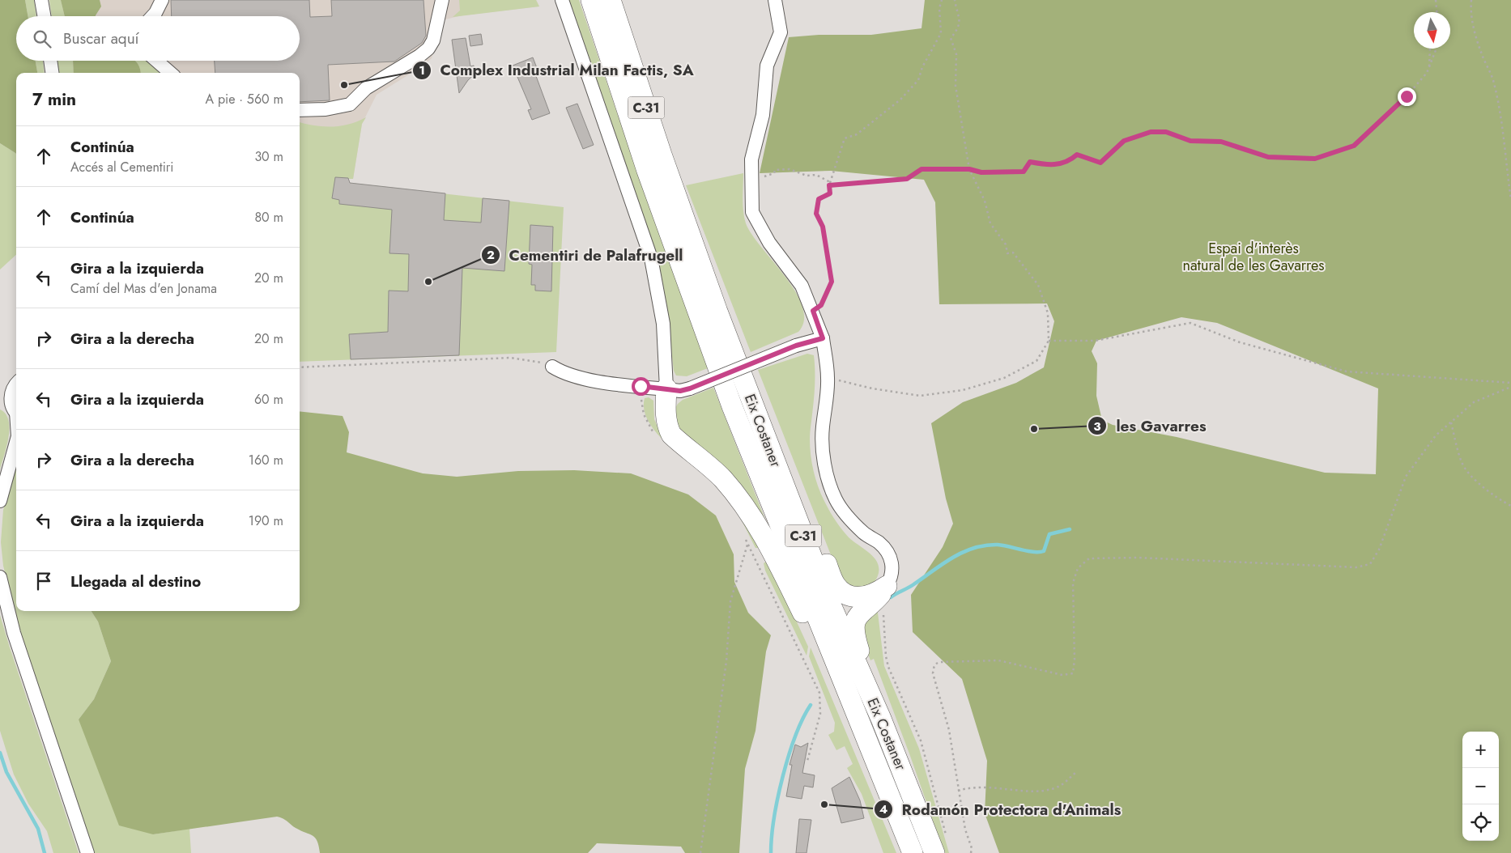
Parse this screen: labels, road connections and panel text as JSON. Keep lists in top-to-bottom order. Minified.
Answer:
{"streets":{"highway":["C-31","Eix Costaner"]},"parks":["Espai d'interès natural de les Gavarres"],"places":["Complex Industrial Milan Factis, SA","Cementiri de Palafrugell","les Gavarres","Rodamón Protectora d'Animals"],"north":"bottom","page":{"search":"Buscar aquí","heading":["7 min","A pie · 560 m"],"list":[["Continúa","Accés al Cementiri","30 m"],["Continúa","80 m"],["Gira a la izquierda","Camí del Mas d'en Jonama","20 m"],["Gira a la derecha","20 m"],["Gira a la izquierda","60 m"],["Gira a la derecha","160 m"],["Gira a la izquierda","190 m"],"Llegada al destino"],"map_buttons":["+","−"]}}
